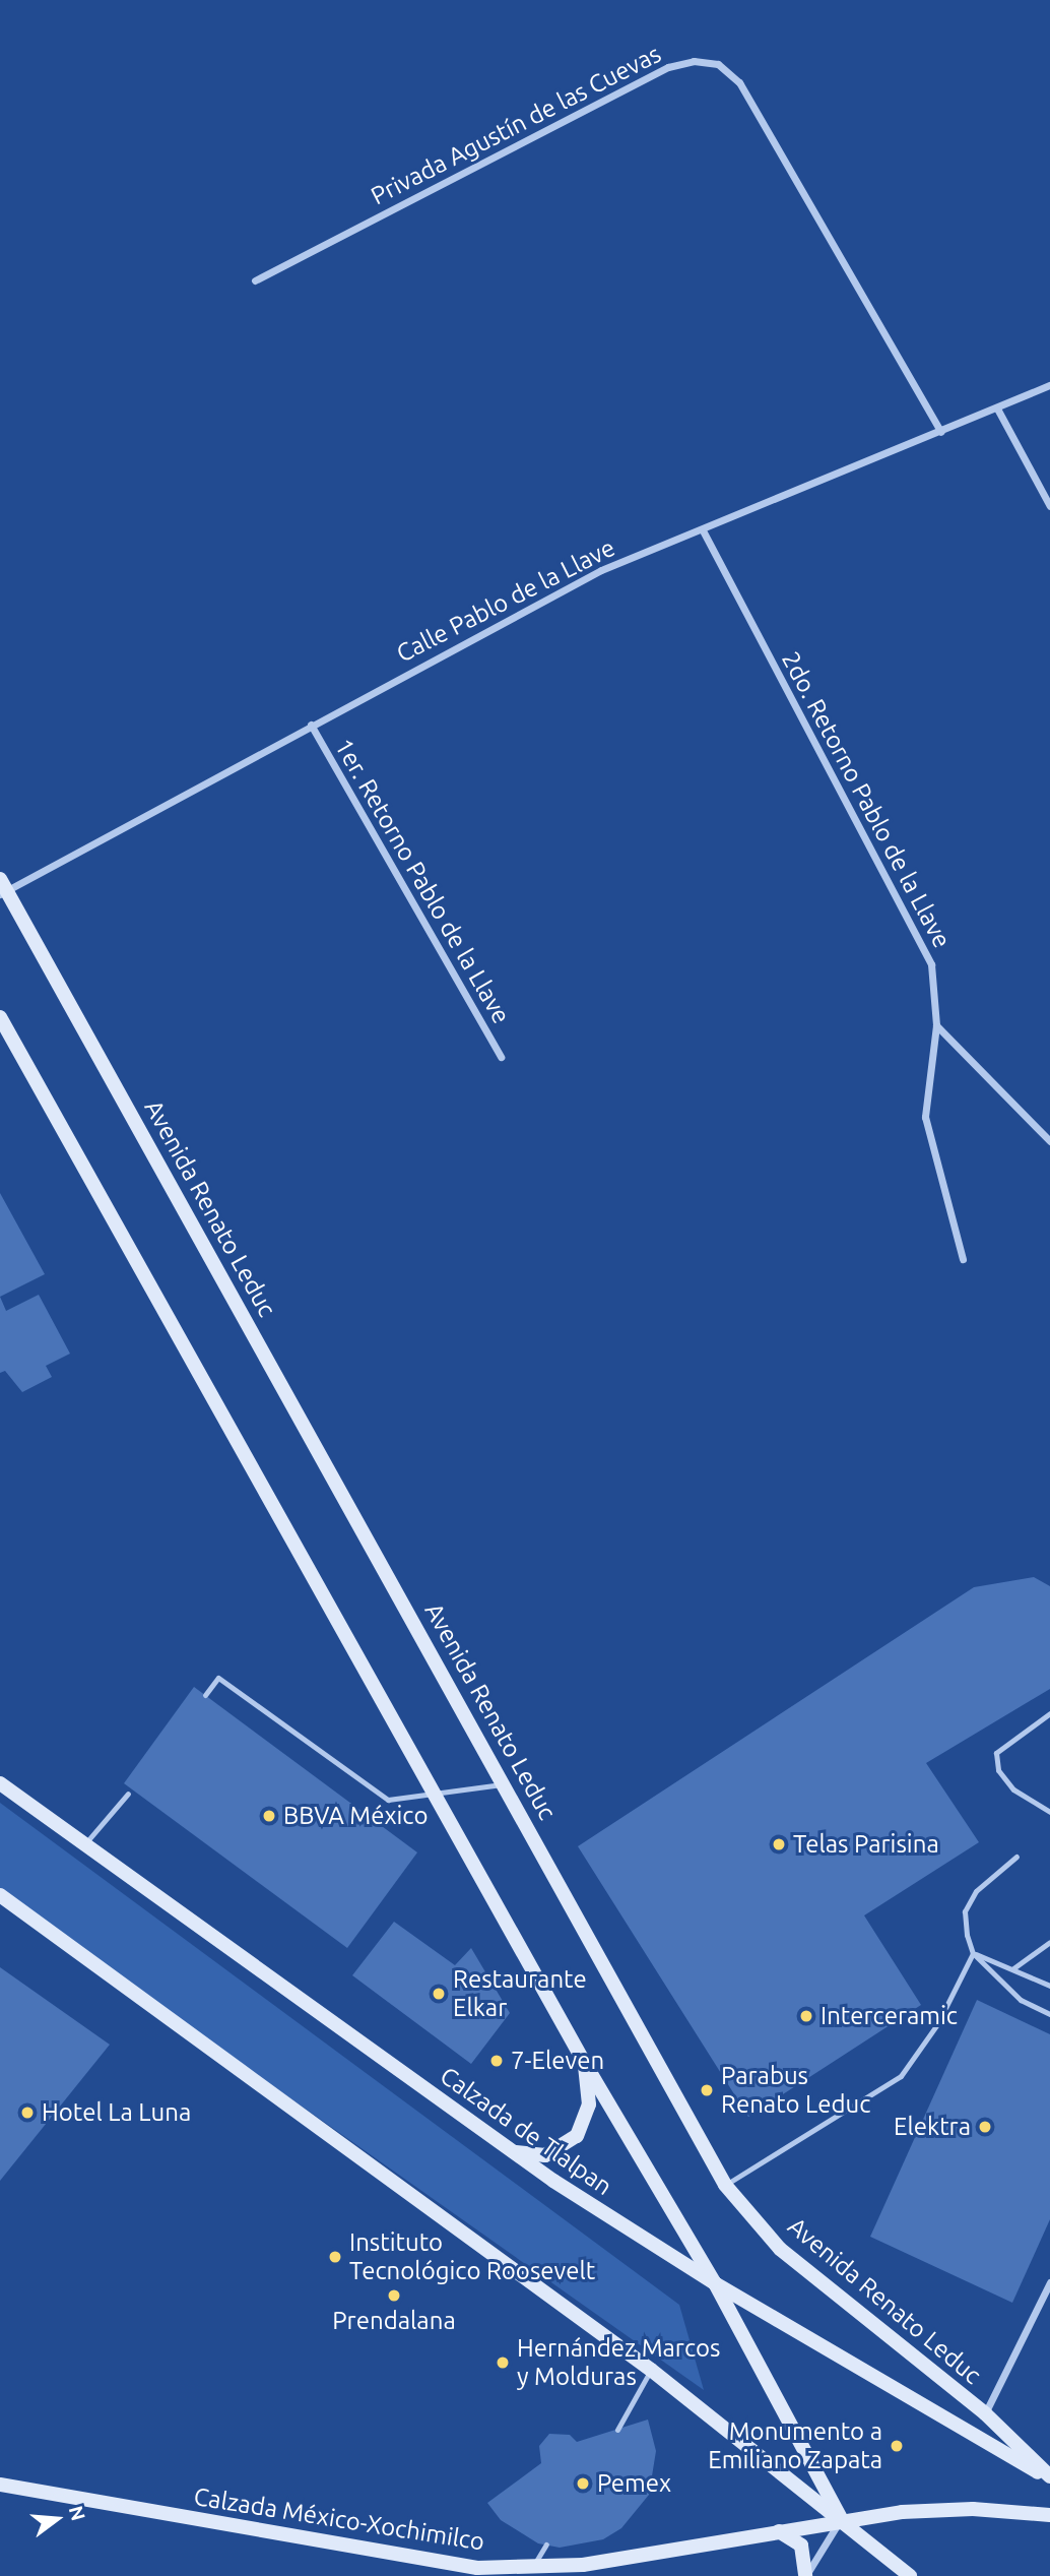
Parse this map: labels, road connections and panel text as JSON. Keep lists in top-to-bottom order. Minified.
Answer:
{"streets":{"main road":["Avenida Renato Leduc","Calzada de Tlalpan","Calzada México-Xochimilco"],"street":["Privada Agustín de las Cuevas","Calle Pablo de la Llave","2do. Retorno Pablo de la Llave","1er. Retorno Pablo de la Llave"]},"crossings":[["Privada Agustín de las Cuevas","Calle Pablo de la Llave"],["Calle Pablo de la Llave","2do. Retorno Pablo de la Llave"],["Calle Pablo de la Llave","1er. Retorno Pablo de la Llave"],["Calle Pablo de la Llave","Avenida Renato Leduc"],["Avenida Renato Leduc","Calzada de Tlalpan"]],"places":["BBVA México","Telas Parisina","Restaurante Elkar","Interceramic","7-Eleven","Parabus Renato Leduc","Hotel La Luna","Elektra","Instituto Tecnológico Roosevelt","Prendalana","Hernández Marcos y Molduras","Monumento a Emiliano Zapata","Pemex"],"north":"right"}
